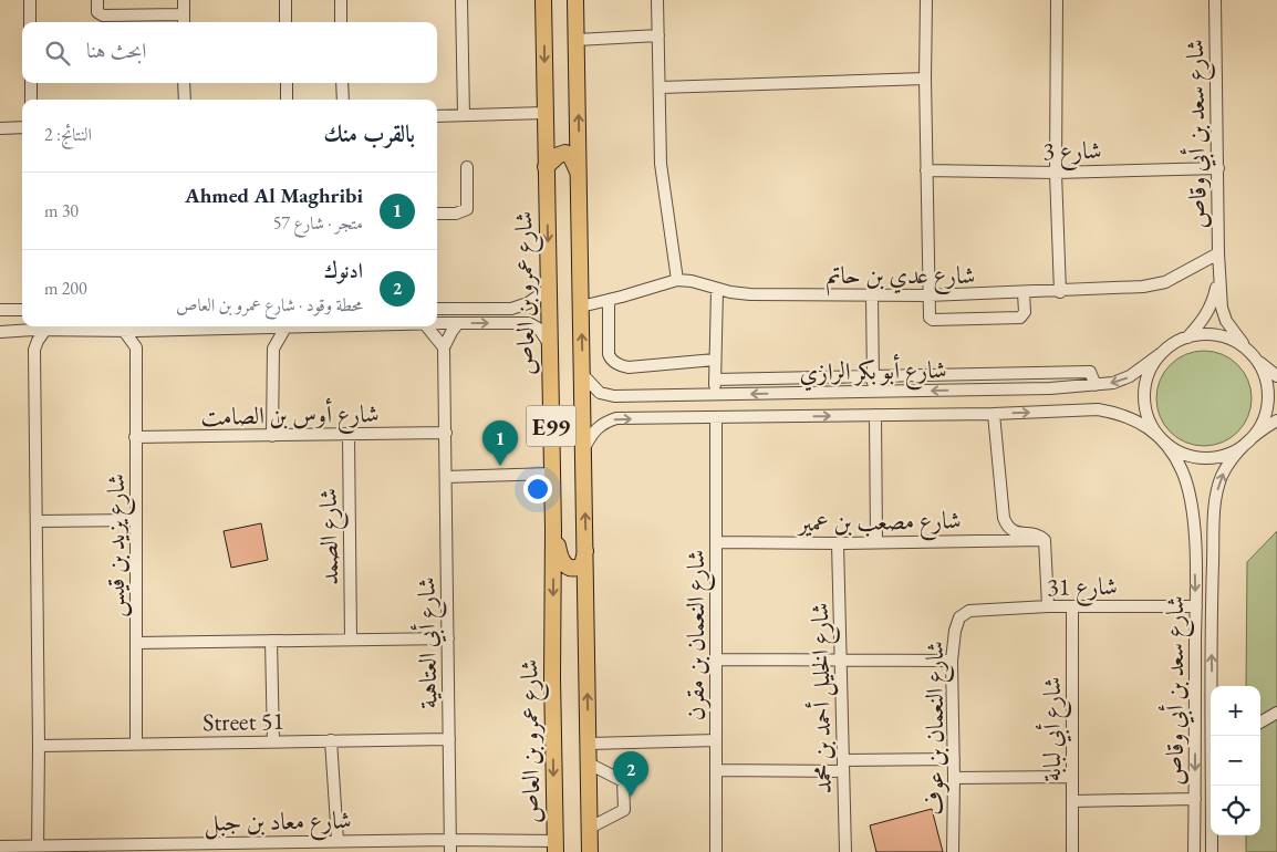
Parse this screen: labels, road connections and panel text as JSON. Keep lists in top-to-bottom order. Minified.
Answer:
{"streets":{"main road":["شارع عمرو بن العاص","E99"],"street":["شارع سعد بن أبي وقاص","شارع 3","شارع عدي بن حاتم","شارع أبو بكر الرازي","شارع أوس بن الصامت","شارع مصعب بن عمير","شارع الصمد","شارع يزيد بن قيس","شارع 31","شارع النعمان بن مقرن","شارع أبي العتاهية","شارع الخليل أحمد بن محمد","Street 51","شارع النعمان بن عوف","شارع أبي لبابة","شارع معاد بن جبل"]},"crossings":[["شارع سعد بن أبي وقاص","شارع 3"],["شارع سعد بن أبي وقاص","شارع عدي بن حاتم"],["شارع سعد بن أبي وقاص","شارع أبو بكر الرازي"],["شارع سعد بن أبي وقاص","شارع 31"],["شارع عمرو بن العاص","شارع معاد بن جبل"],["شارع أبو بكر الرازي","E99"],["شارع أبو بكر الرازي","شارع النعمان بن مقرن"],["شارع أوس بن الصامت","شارع الصمد"],["شارع أوس بن الصامت","شارع يزيد بن قيس"],["شارع أوس بن الصامت","شارع أبي العتاهية"],["شارع مصعب بن عمير","شارع النعمان بن مقرن"],["شارع مصعب بن عمير","شارع الخليل أحمد بن محمد"],["شارع يزيد بن قيس","Street 51"],["شارع 31","شارع النعمان بن عوف"],["شارع 31","شارع أبي لبابة"],["شارع أبي العتاهية","Street 51"],["شارع أبي العتاهية","شارع معاد بن جبل"]],"page":{"search":"ابحث هنا","heading":["بالقرب منك","النتائج: 2"],"list":[{"mark":"1","name":"Ahmed Al Maghribi","note":"متجر · شارع 57","value":"30 m"},{"mark":"2","name":"ادنوك","note":"محطة وقود · شارع عمرو بن العاص","value":"200 m"}],"pins":["1","2"],"map_buttons":["+","−"]}}
